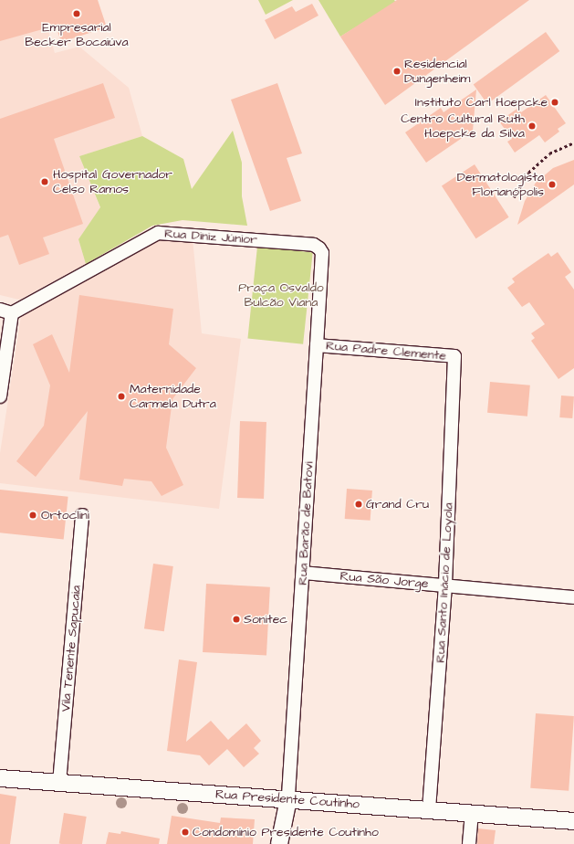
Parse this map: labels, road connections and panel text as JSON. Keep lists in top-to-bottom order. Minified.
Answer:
{"streets":{"street":["Rua Diniz Júnior","Rua Padre Clemente","Rua Barão de Batovi","Rua São Jorge","Rua Santo Inácio de Loyola","Vila Tenente Sapucaia","Rua Presidente Coutinho"]},"crossings":[["Rua Diniz Júnior","Rua Barão de Batovi"],["Rua Padre Clemente","Rua Barão de Batovi"],["Rua Padre Clemente","Rua Santo Inácio de Loyola"],["Rua Barão de Batovi","Rua São Jorge"],["Rua Barão de Batovi","Rua Presidente Coutinho"],["Rua São Jorge","Rua Santo Inácio de Loyola"],["Rua Santo Inácio de Loyola","Rua Presidente Coutinho"],["Vila Tenente Sapucaia","Rua Presidente Coutinho"]],"parks":["Praça Osvaldo Bulcão Viana"],"places":["Empresarial Becker Bocaiúva","Residencial Dungenheim","Instituto Carl Hoepcke","Centro Cultural Ruth Hoepcke da Silva","Hospital Governador Celso Ramos","Dermatologista Florianópolis","Maternidade Carmela Dutra","Grand Cru","Ortoclini","Sonitec","Condomínio Presidente Coutinho"]}
